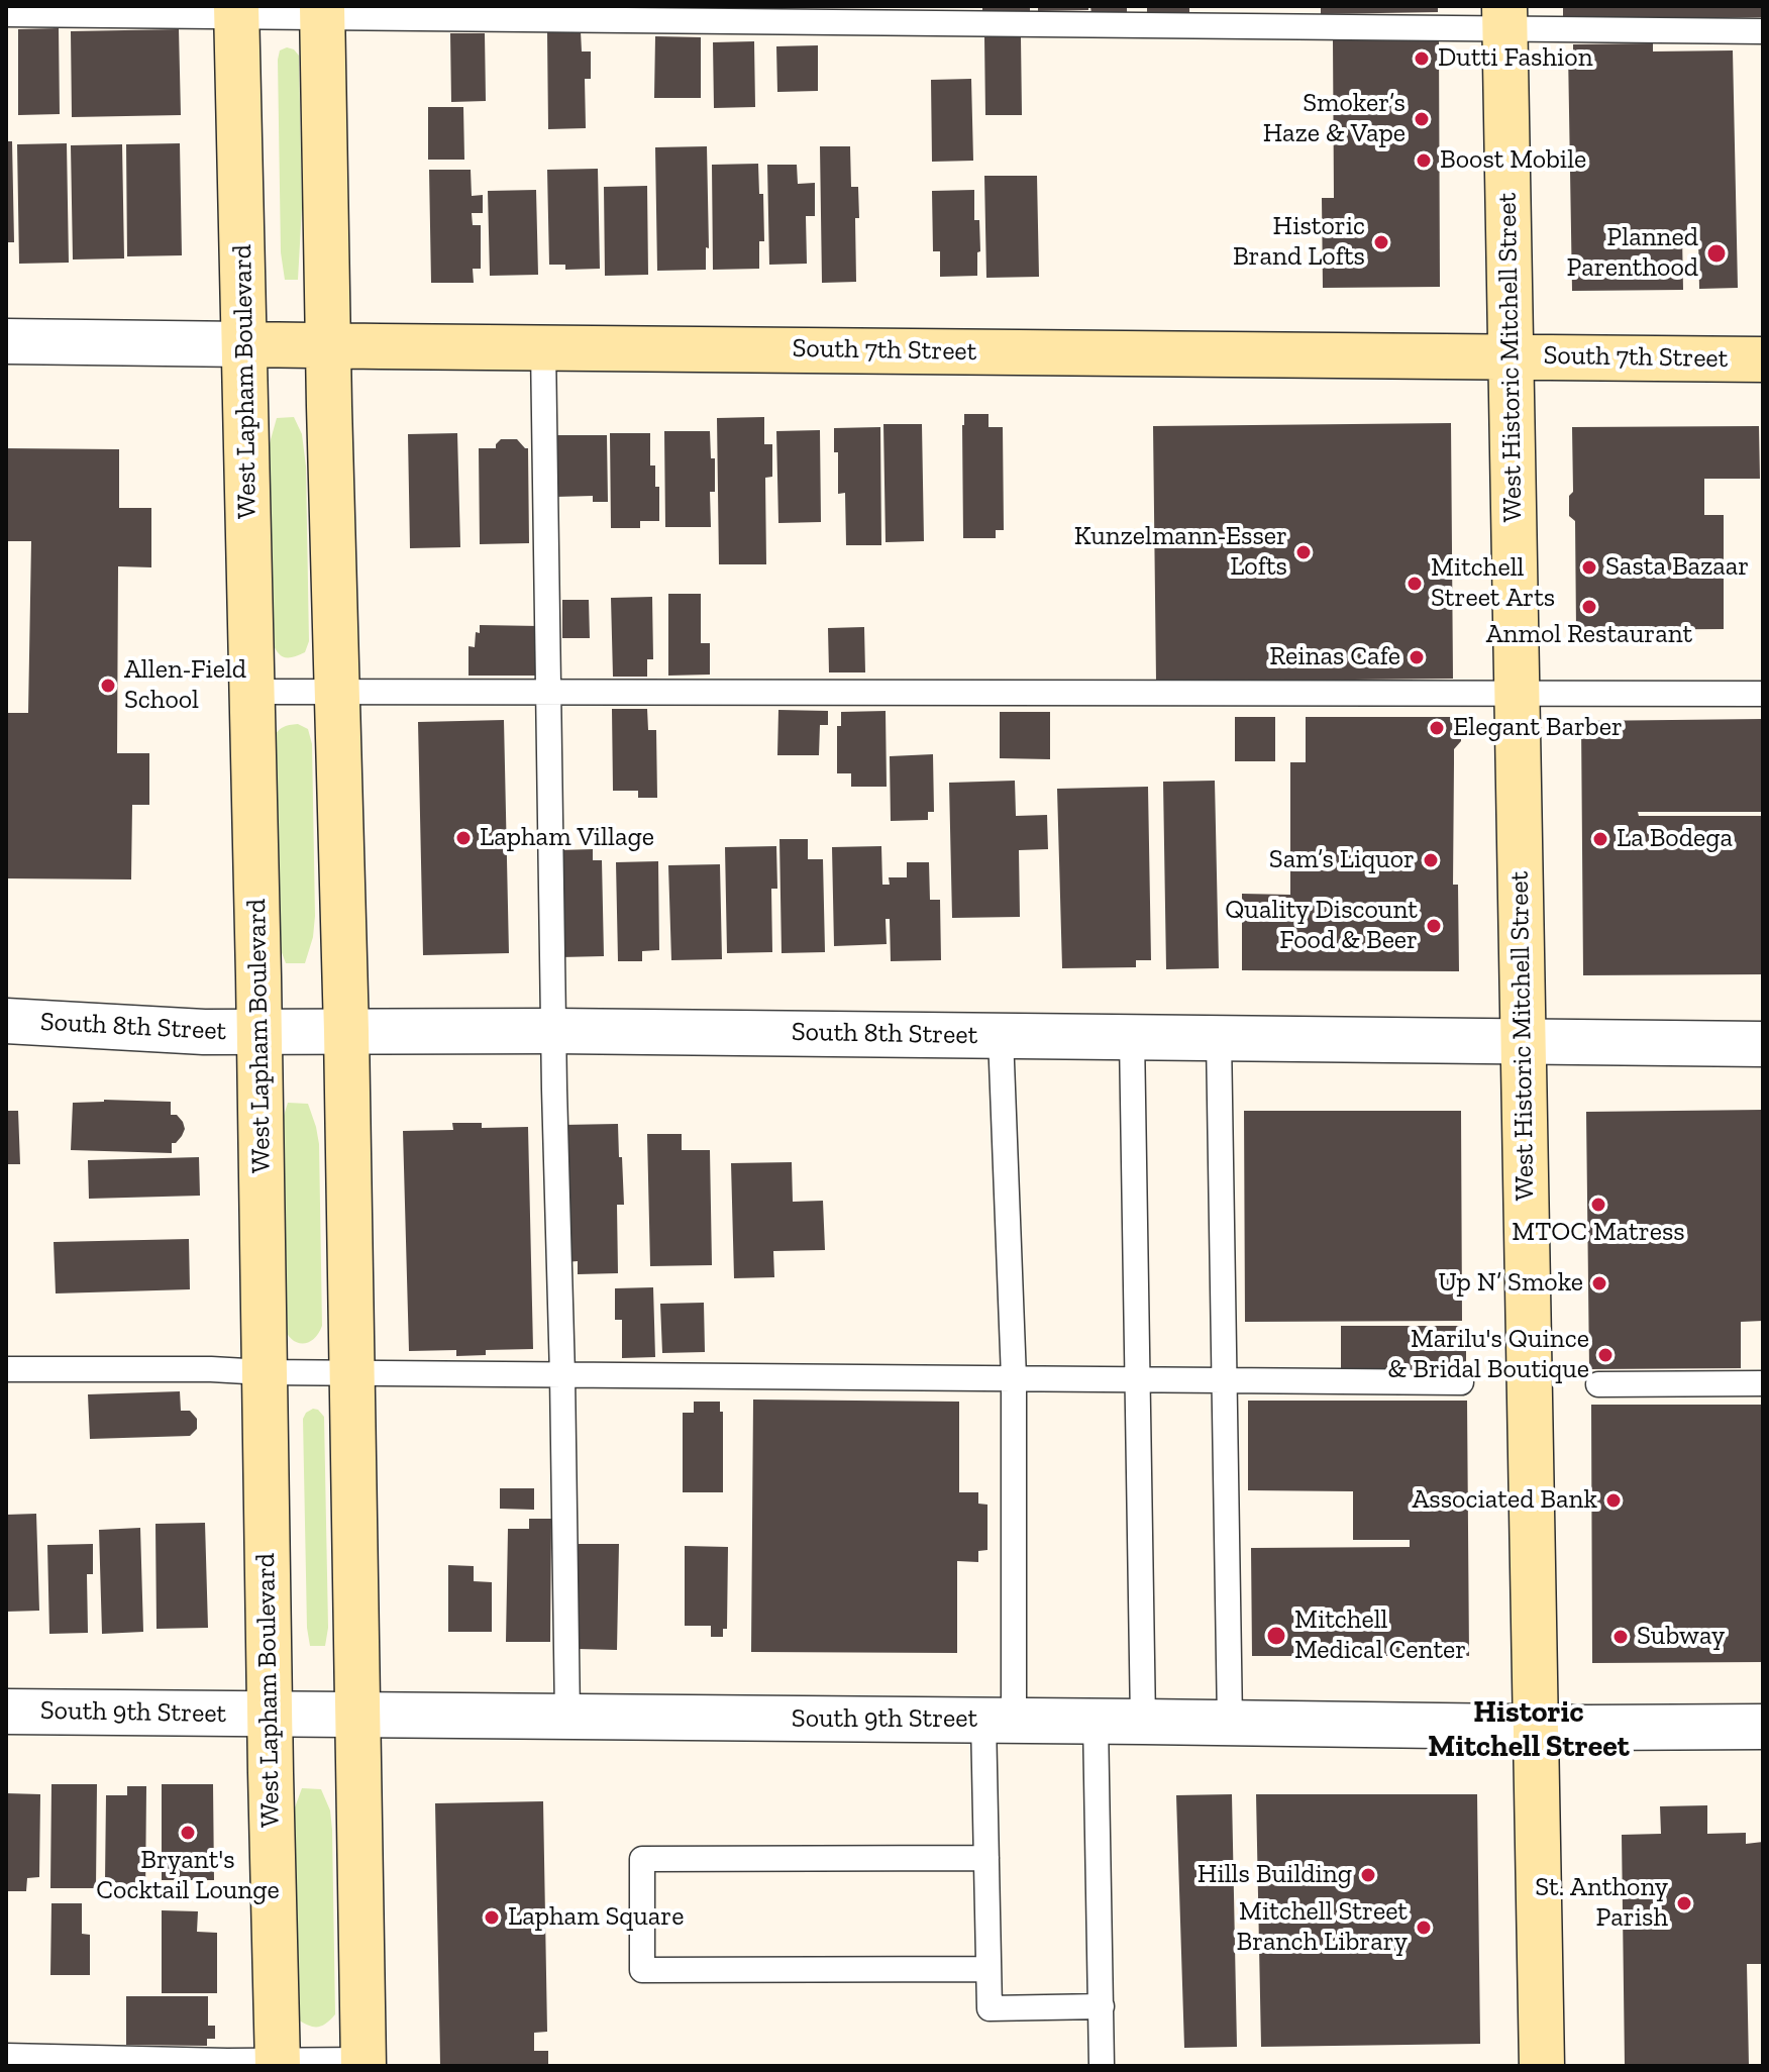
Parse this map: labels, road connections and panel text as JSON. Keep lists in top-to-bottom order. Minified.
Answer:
{"streets":{"street":["South 7th Street","West Historic Mitchell Street","West Lapham Boulevard","South 8th Street","South 9th Street"]},"crossings":[["South 7th Street","West Historic Mitchell Street"],["South 7th Street","West Lapham Boulevard"],["West Historic Mitchell Street","South 8th Street"],["West Historic Mitchell Street","South 9th Street"],["West Lapham Boulevard","South 8th Street"],["West Lapham Boulevard","South 9th Street"]],"districts":["Historic Mitchell Street"],"places":["Dutti Fashion","Smoker’s Haze & Vape","Boost Mobile","Historic Brand Lofts","Planned Parenthood","Kunzelmann-Esser Lofts","Sasta Bazaar","Mitchell Street Arts","Anmol Restaurant","Reinas Cafe","Allen-Field School","Elegant Barber","Lapham Village","La Bodega","Sam’s Liquor","Quality Discount Food & Beer","MTOC Matress","Up N’ Smoke","Marilu's Quince & Bridal Boutique","Associated Bank","Mitchell Medical Center","Subway","Bryant's Cocktail Lounge","Hills Building","St. Anthony Parish","Lapham Square","Mitchell Street Branch Library"]}
